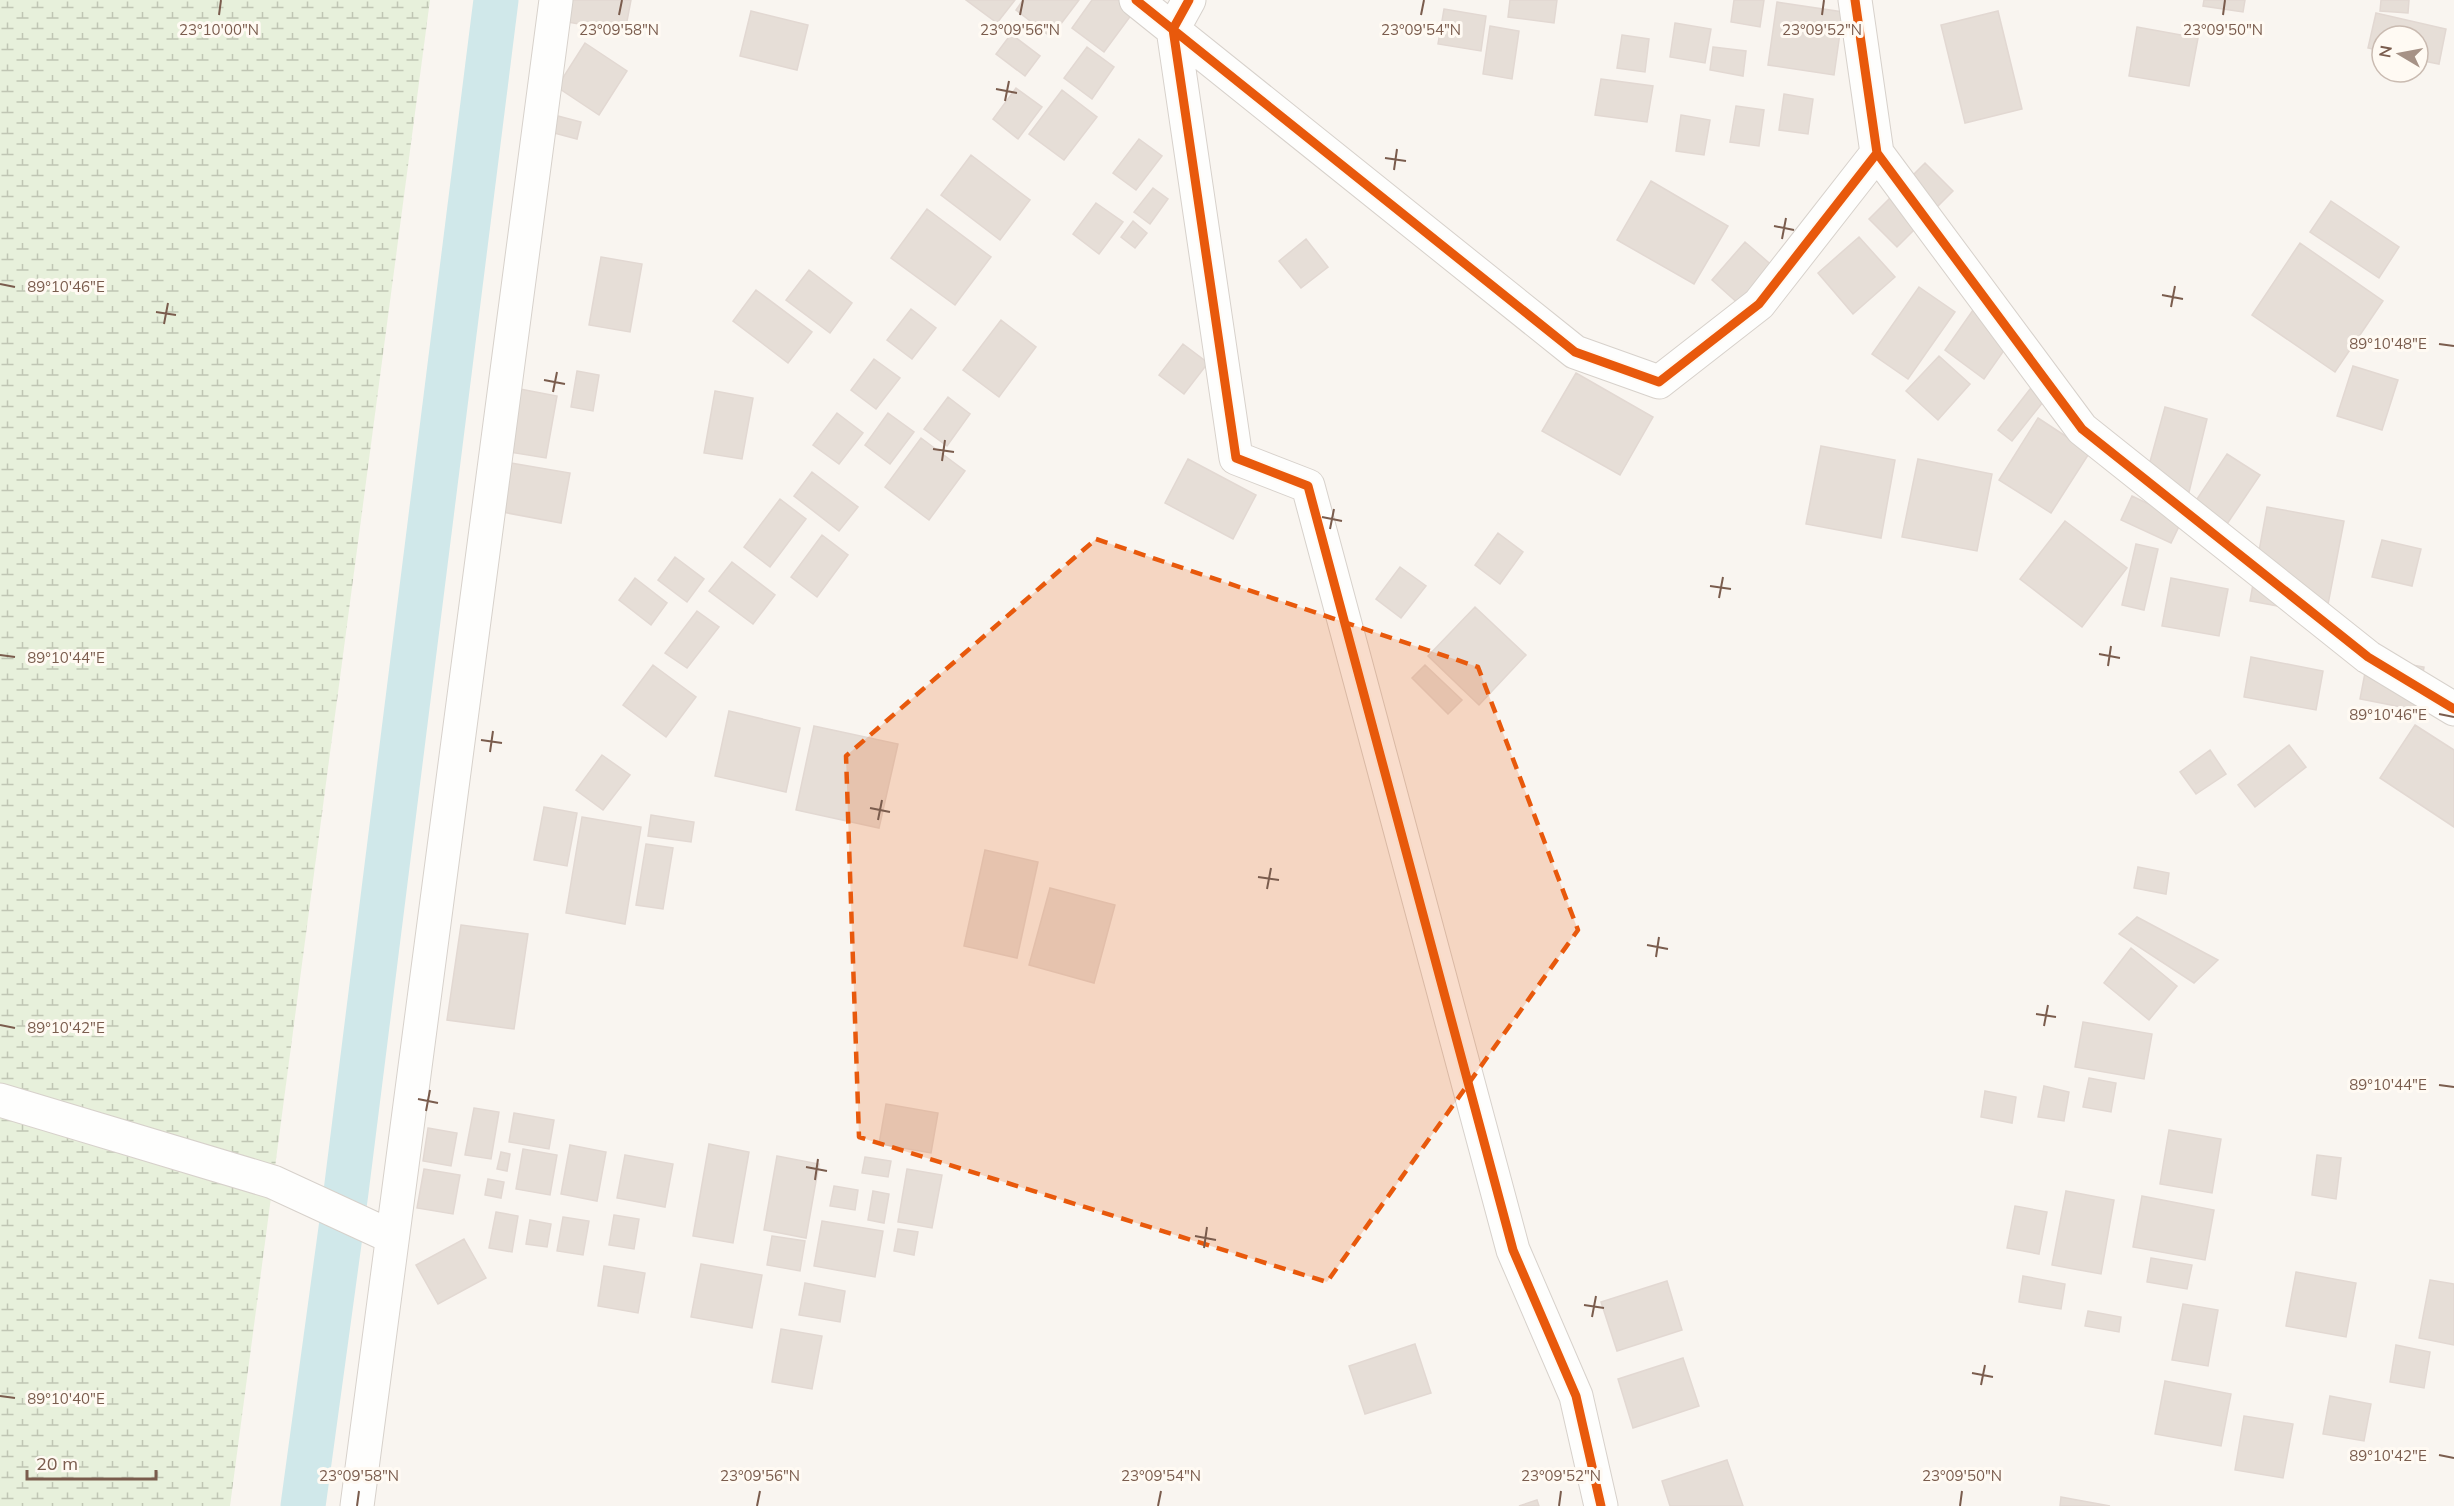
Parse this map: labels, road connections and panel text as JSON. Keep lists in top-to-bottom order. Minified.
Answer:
{"scale_bar":"20 m","north":"left","coordinates":["23°10'00\"N","23°09'58\"N","23°09'56\"N","23°09'54\"N","23°09'52\"N","23°09'50\"N","89°10'46\"E","89°10'48\"E","89°10'44\"E","89°10'42\"E","89°10'40\"E"]}
